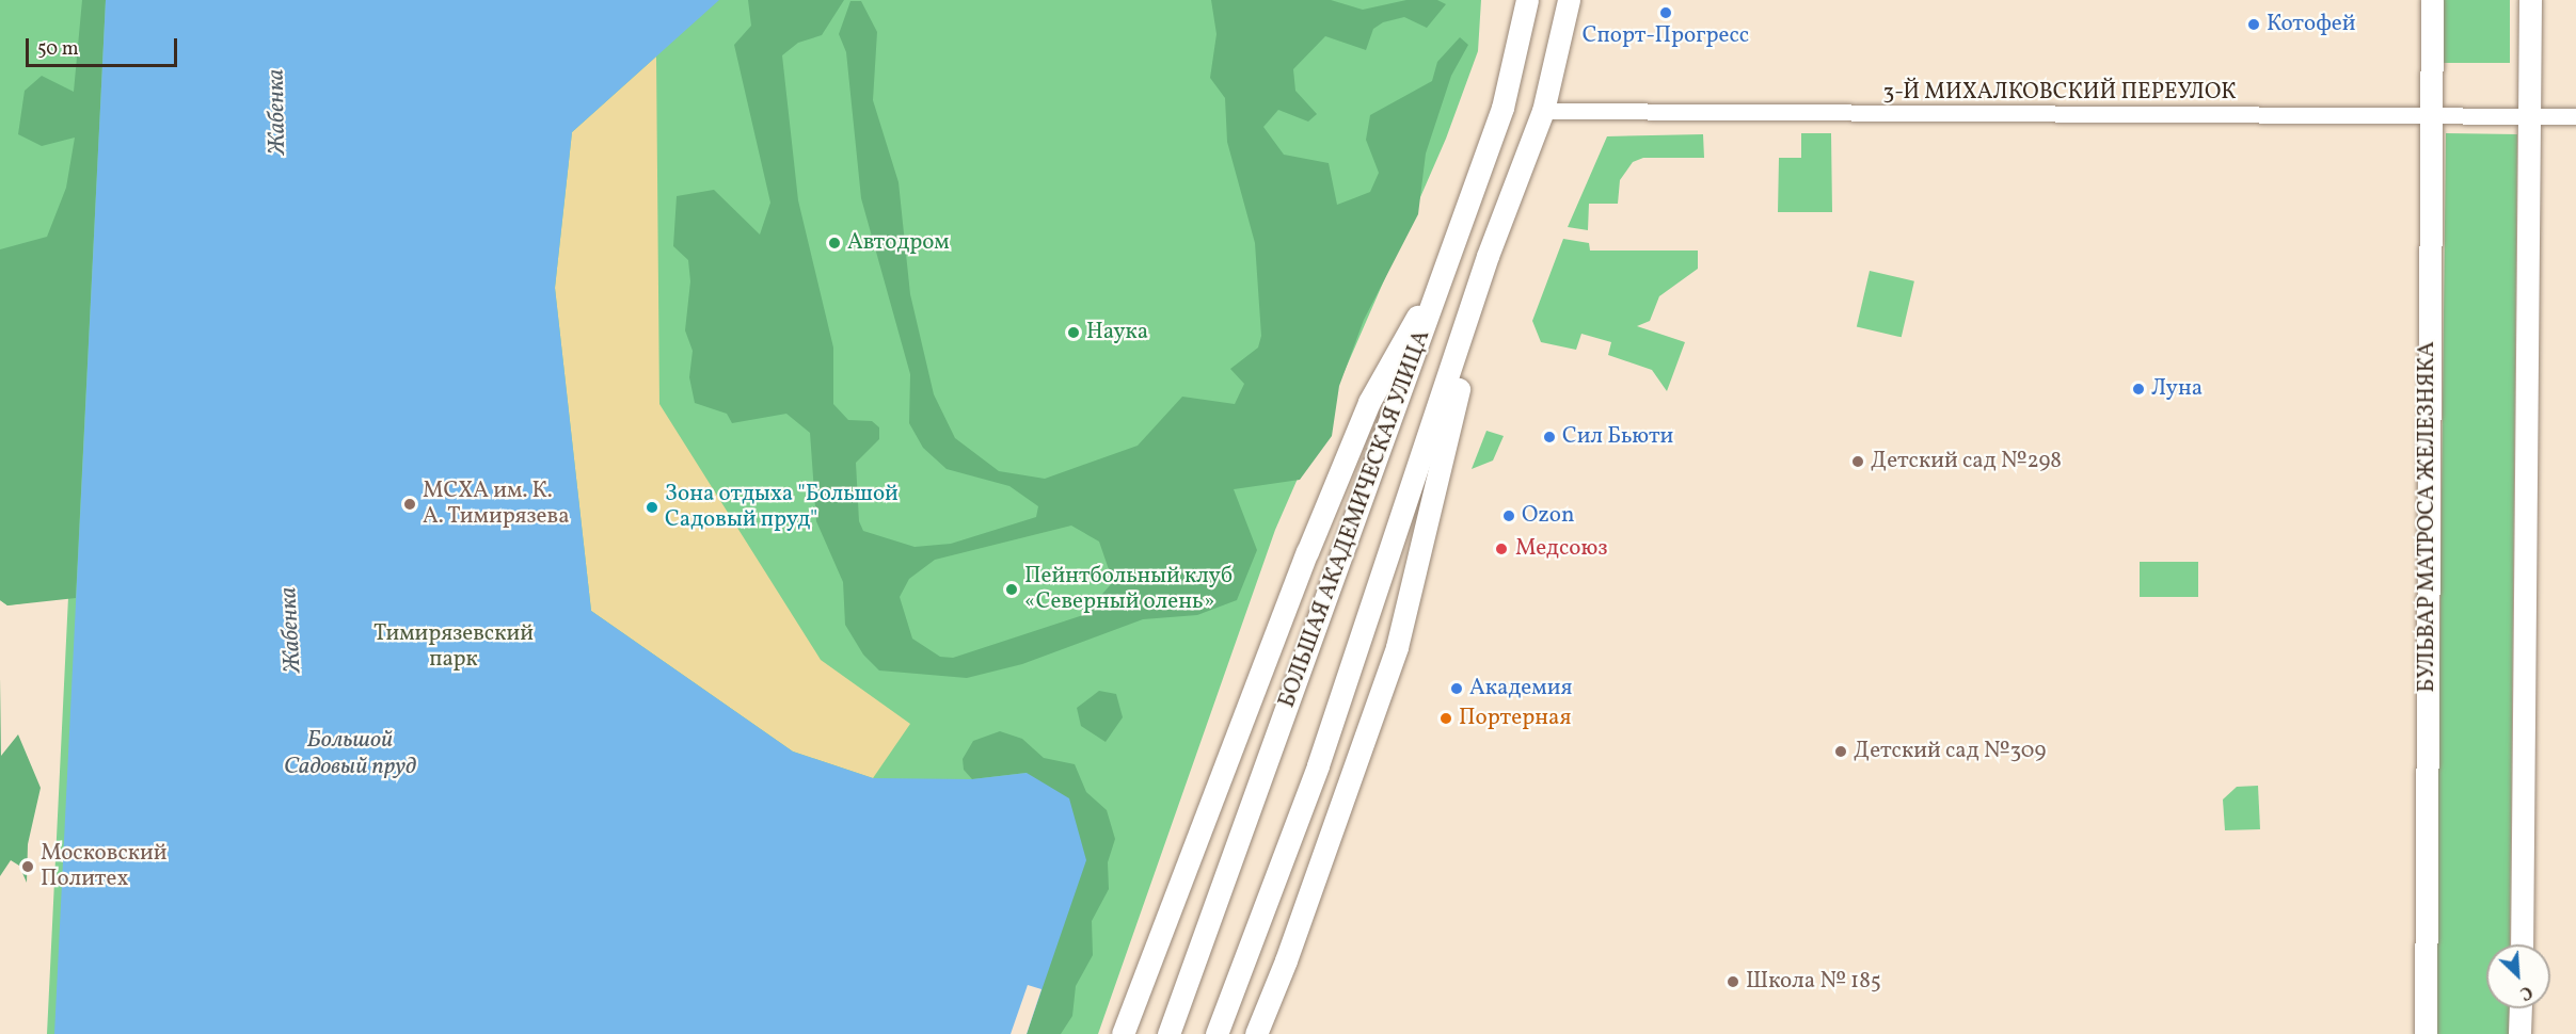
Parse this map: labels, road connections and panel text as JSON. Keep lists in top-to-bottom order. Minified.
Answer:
{"streets":{"main road":["БУЛЬВАР МАТРОСА ЖЕЛЕЗНЯКА","БОЛЬШАЯ АКАДЕМИЧЕСКАЯ УЛИЦА"],"street":["3-Й МИХАЛКОВСКИЙ ПЕРЕУЛОК"]},"crossings":[["3-Й МИХАЛКОВСКИЙ ПЕРЕУЛОК","БУЛЬВАР МАТРОСА ЖЕЛЕЗНЯКА"],["3-Й МИХАЛКОВСКИЙ ПЕРЕУЛОК","БОЛЬШАЯ АКАДЕМИЧЕСКАЯ УЛИЦА"]],"water":["Жабенка","Большой Садовый пруд"],"parks":["Тимирязевский парк"],"places":["Спорт-Прогресс","Котофей","Автодром","Наука","Луна","Сил Бьюти","Детский сад №298","МСХА им. К. А. Тимирязева","Зона отдыха \"Большой Садовый пруд\"","Ozon","Медсоюз","Пейнтбольный клуб «Северный олень»","Академия","Портерная","Детский сад №309","Московский Политех","Школа № 185"],"scale_bar":"50 m","north":"bottom right"}
